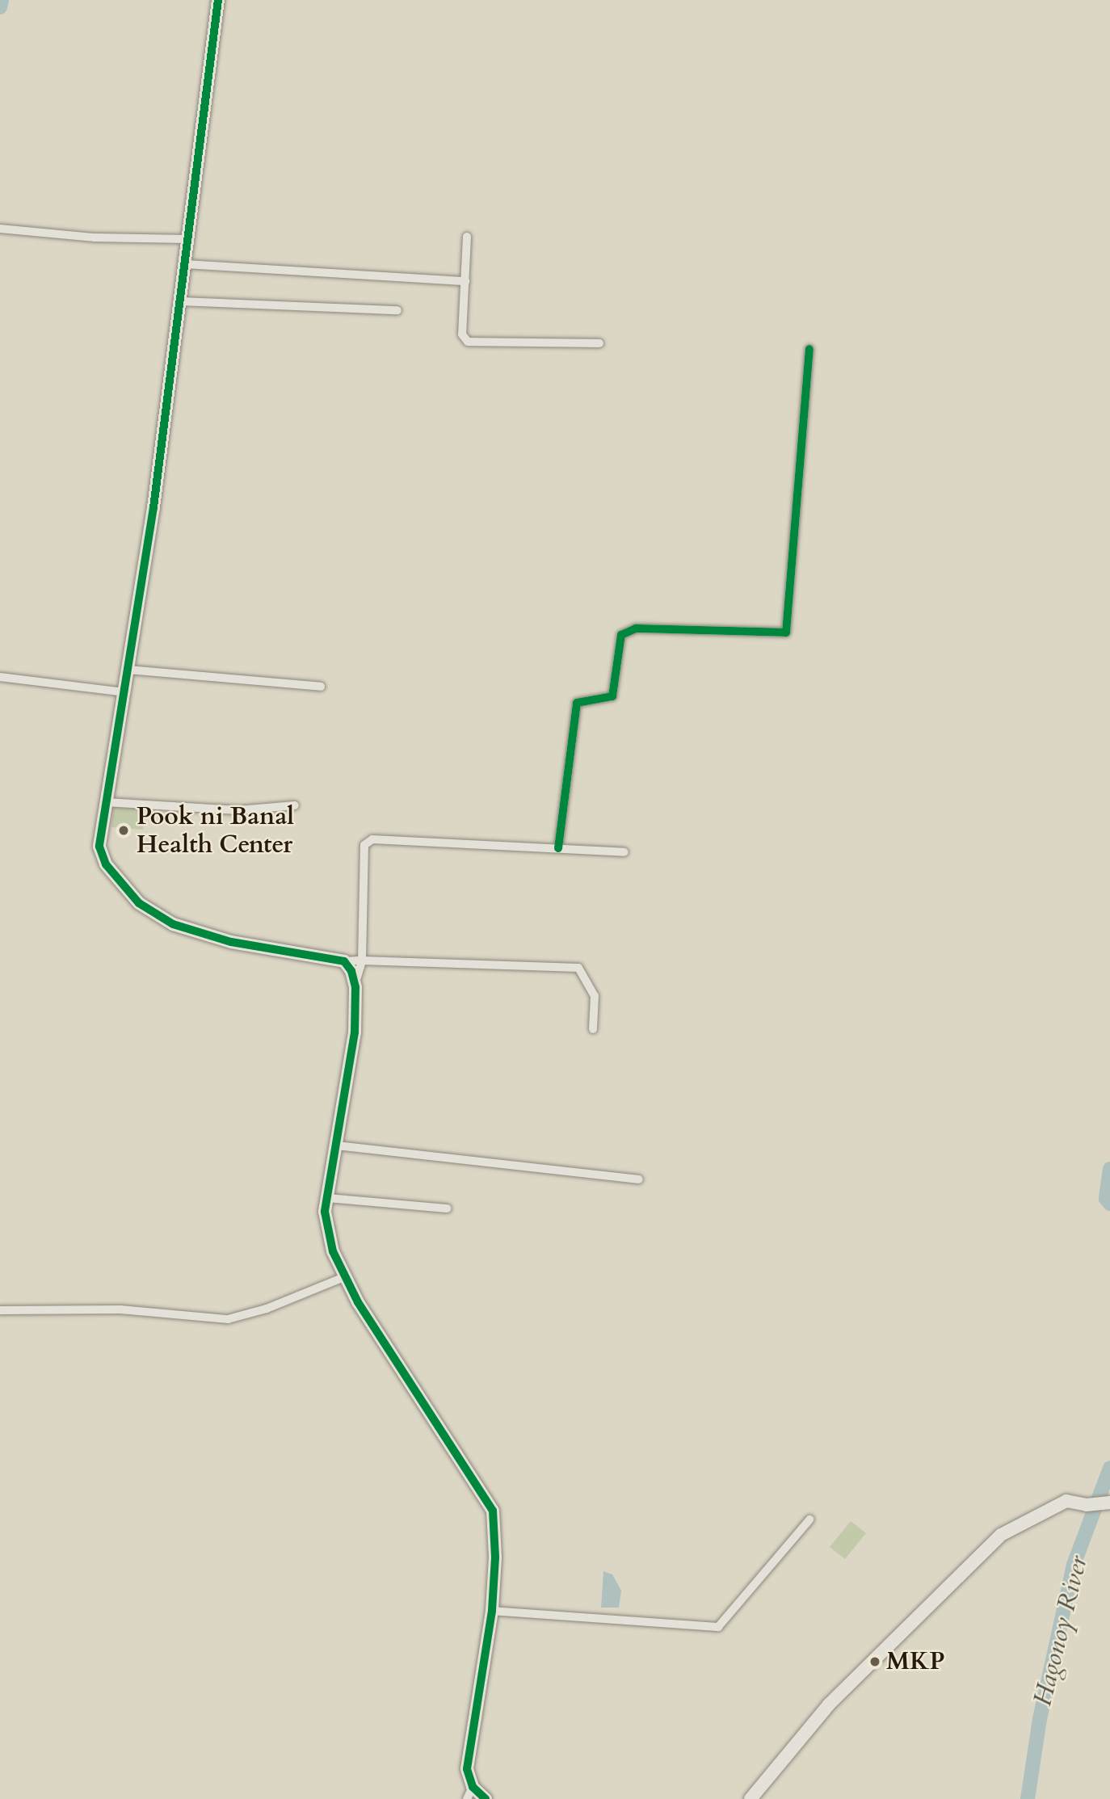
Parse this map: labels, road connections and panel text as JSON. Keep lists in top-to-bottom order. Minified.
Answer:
{"water":["Hagonoy River"],"places":["Pook ni Banal Health Center","MKP"]}
